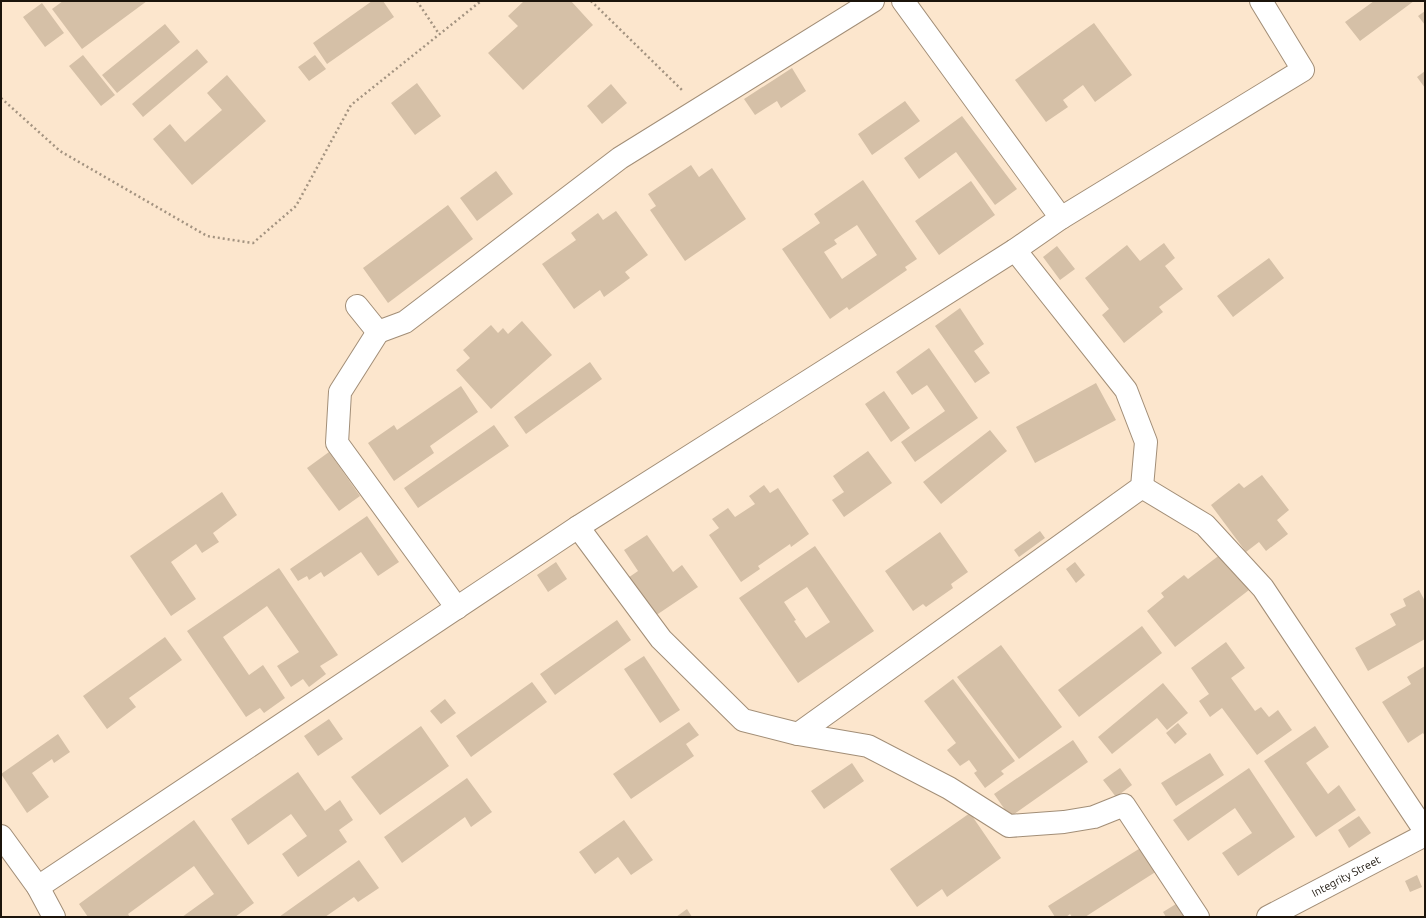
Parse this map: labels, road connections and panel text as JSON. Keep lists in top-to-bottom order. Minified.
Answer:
{"streets":{"street":["Integrity Street"]}}
